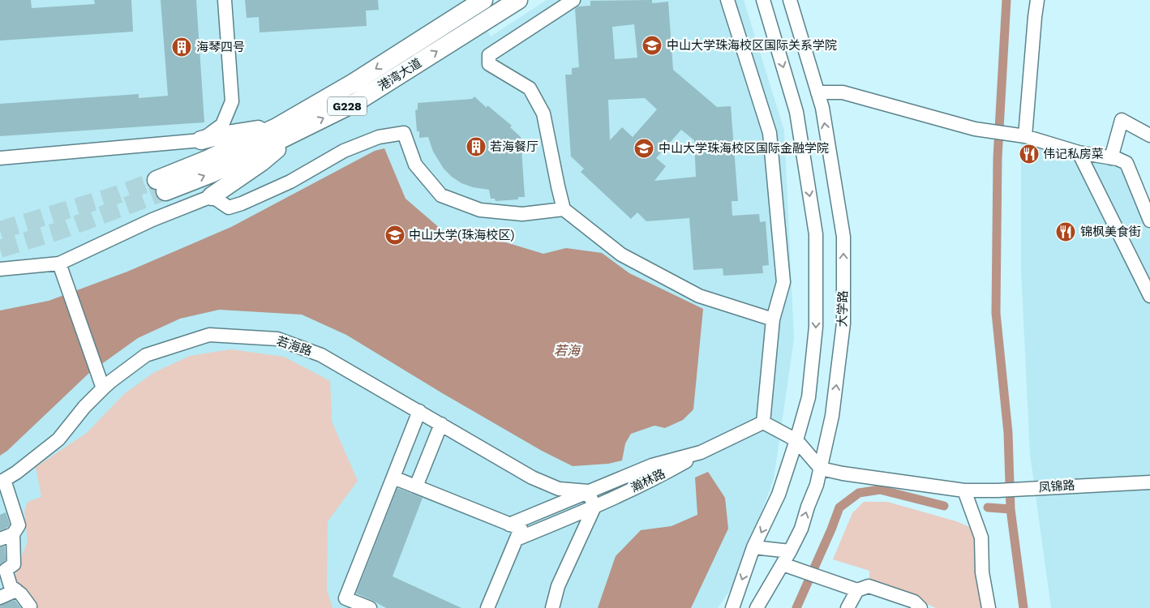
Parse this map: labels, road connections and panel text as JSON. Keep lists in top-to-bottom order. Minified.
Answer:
{"streets":{"highway":["港湾大道","G228"],"street":["大学路","若海路","瀚林路","凤锦路"]},"crossings":[["大学路","凤锦路"]],"water":["若海"],"places":{"school or university":["中山大学珠海校区国际关系学院","中山大学珠海校区国际金融学院","中山大学(珠海校区)"],"building":["海琴四号","若海餐厅"],"restaurant":["伟记私房菜","锦枫美食街"]}}
